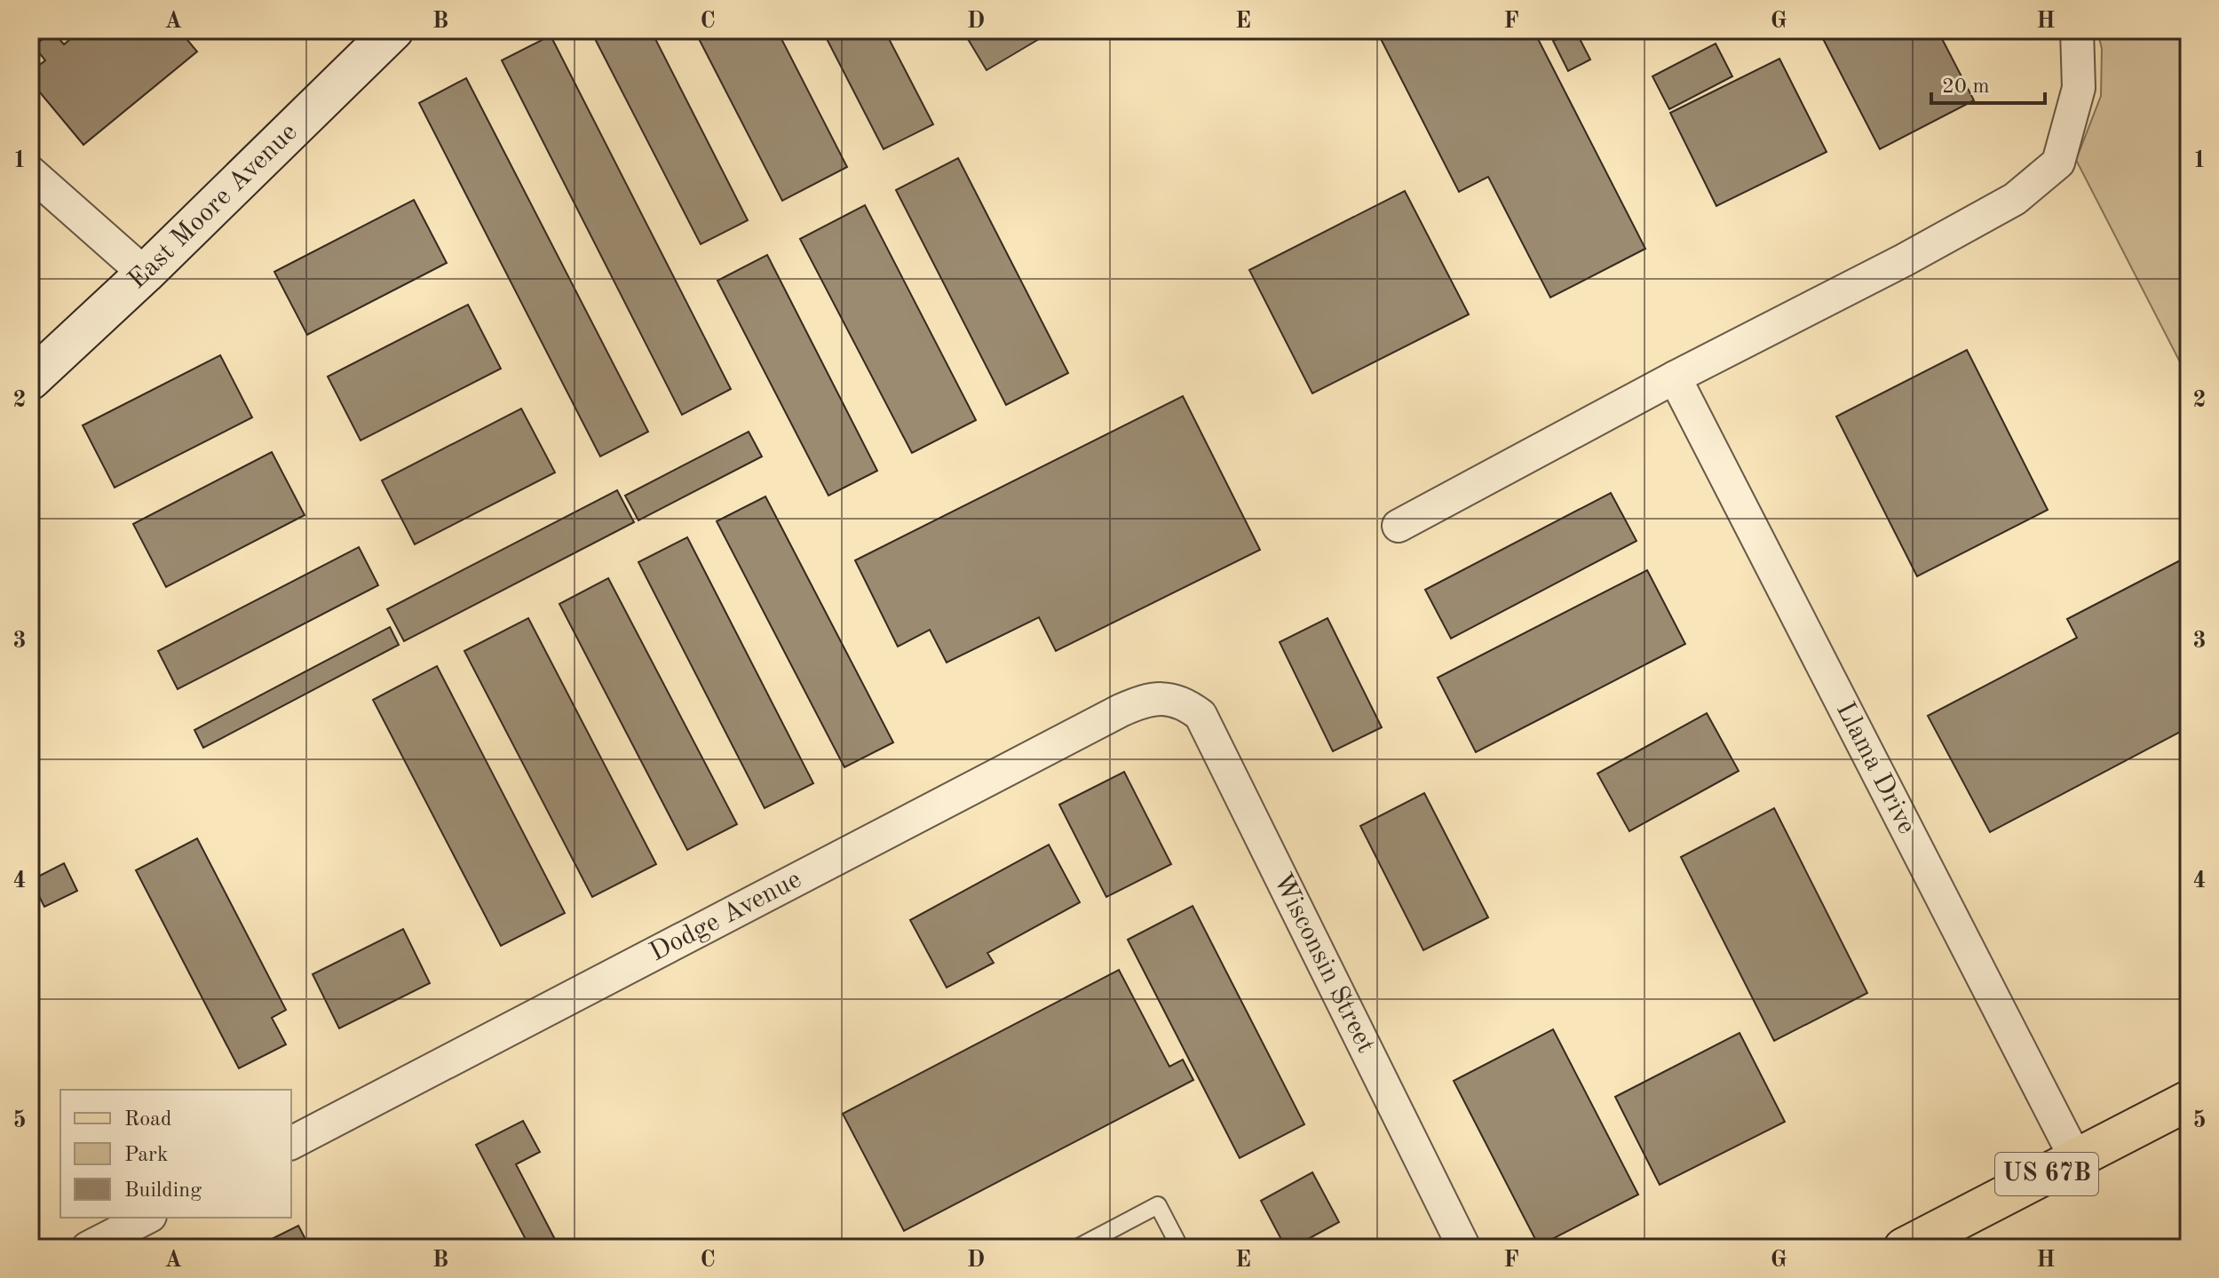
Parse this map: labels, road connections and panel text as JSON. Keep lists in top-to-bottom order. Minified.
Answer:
{"streets":{"main road":["US 67B"],"street":["East Moore Avenue","Llama Drive","Dodge Avenue","Wisconsin Street"]},"crossings":[["Llama Drive","US 67B"],["Dodge Avenue","Wisconsin Street"]],"legend":["Road","Park","Building"],"scale_bar":"20 m","grid":{"columns":["A","B","C","D","E","F","G","H"],"rows":["1","2","3","4","5"]}}
